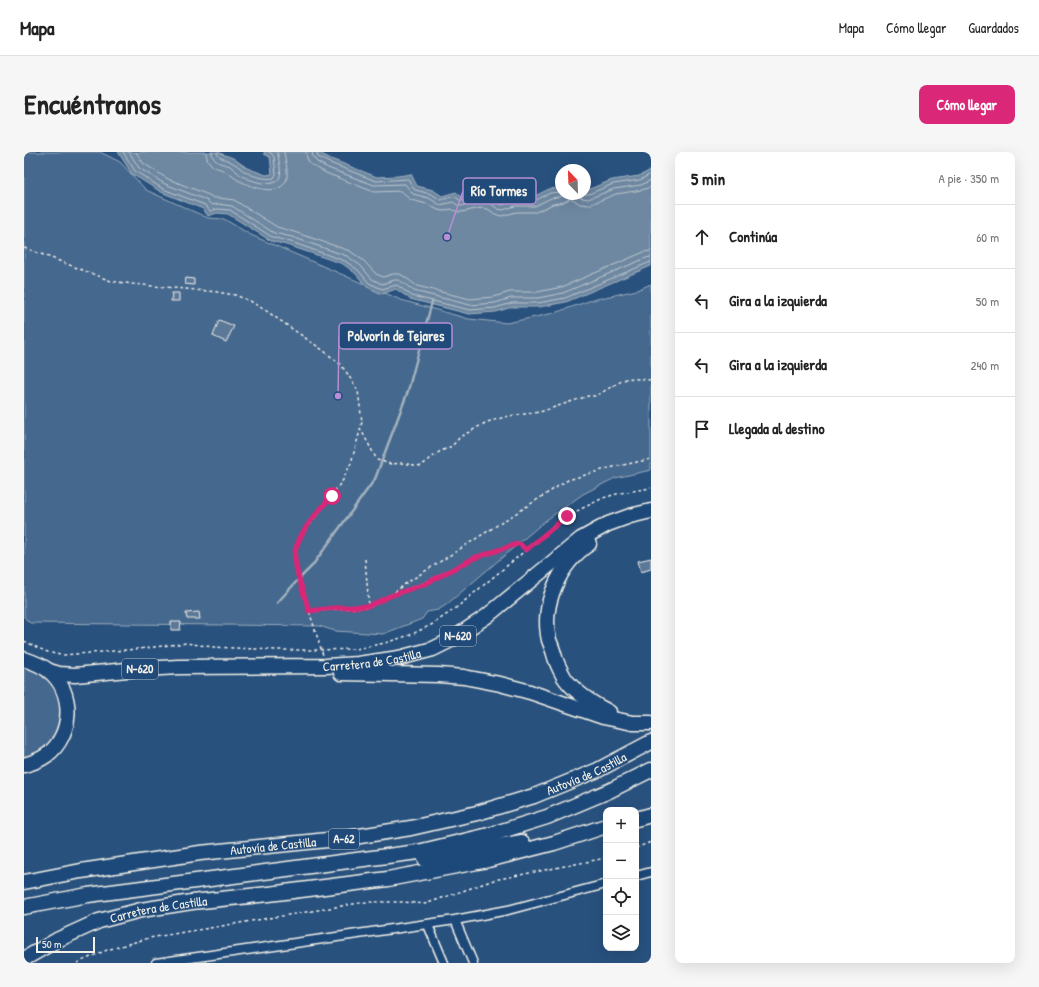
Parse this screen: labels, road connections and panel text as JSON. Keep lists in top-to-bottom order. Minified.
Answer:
{"streets":{"highway":["N-620","Carretera de Castilla","Autovía de Castilla","A-62"]},"crossings":[["N-620","Carretera de Castilla"]],"places":["Río Tormes","Polvorín de Tejares"],"scale_bar":"50 m","north":"top left","page":{"header":"Mapa","nav":["Mapa","Cómo llegar","Guardados"],"title":"Encuéntranos","buttons":"Cómo llegar","heading":["5 min","A pie · 350 m"],"list":[["Continúa","60 m"],["Gira a la izquierda","50 m"],["Gira a la izquierda","240 m"],"Llegada al destino"],"map_buttons":["+","−"],"scale":"50 m"}}
